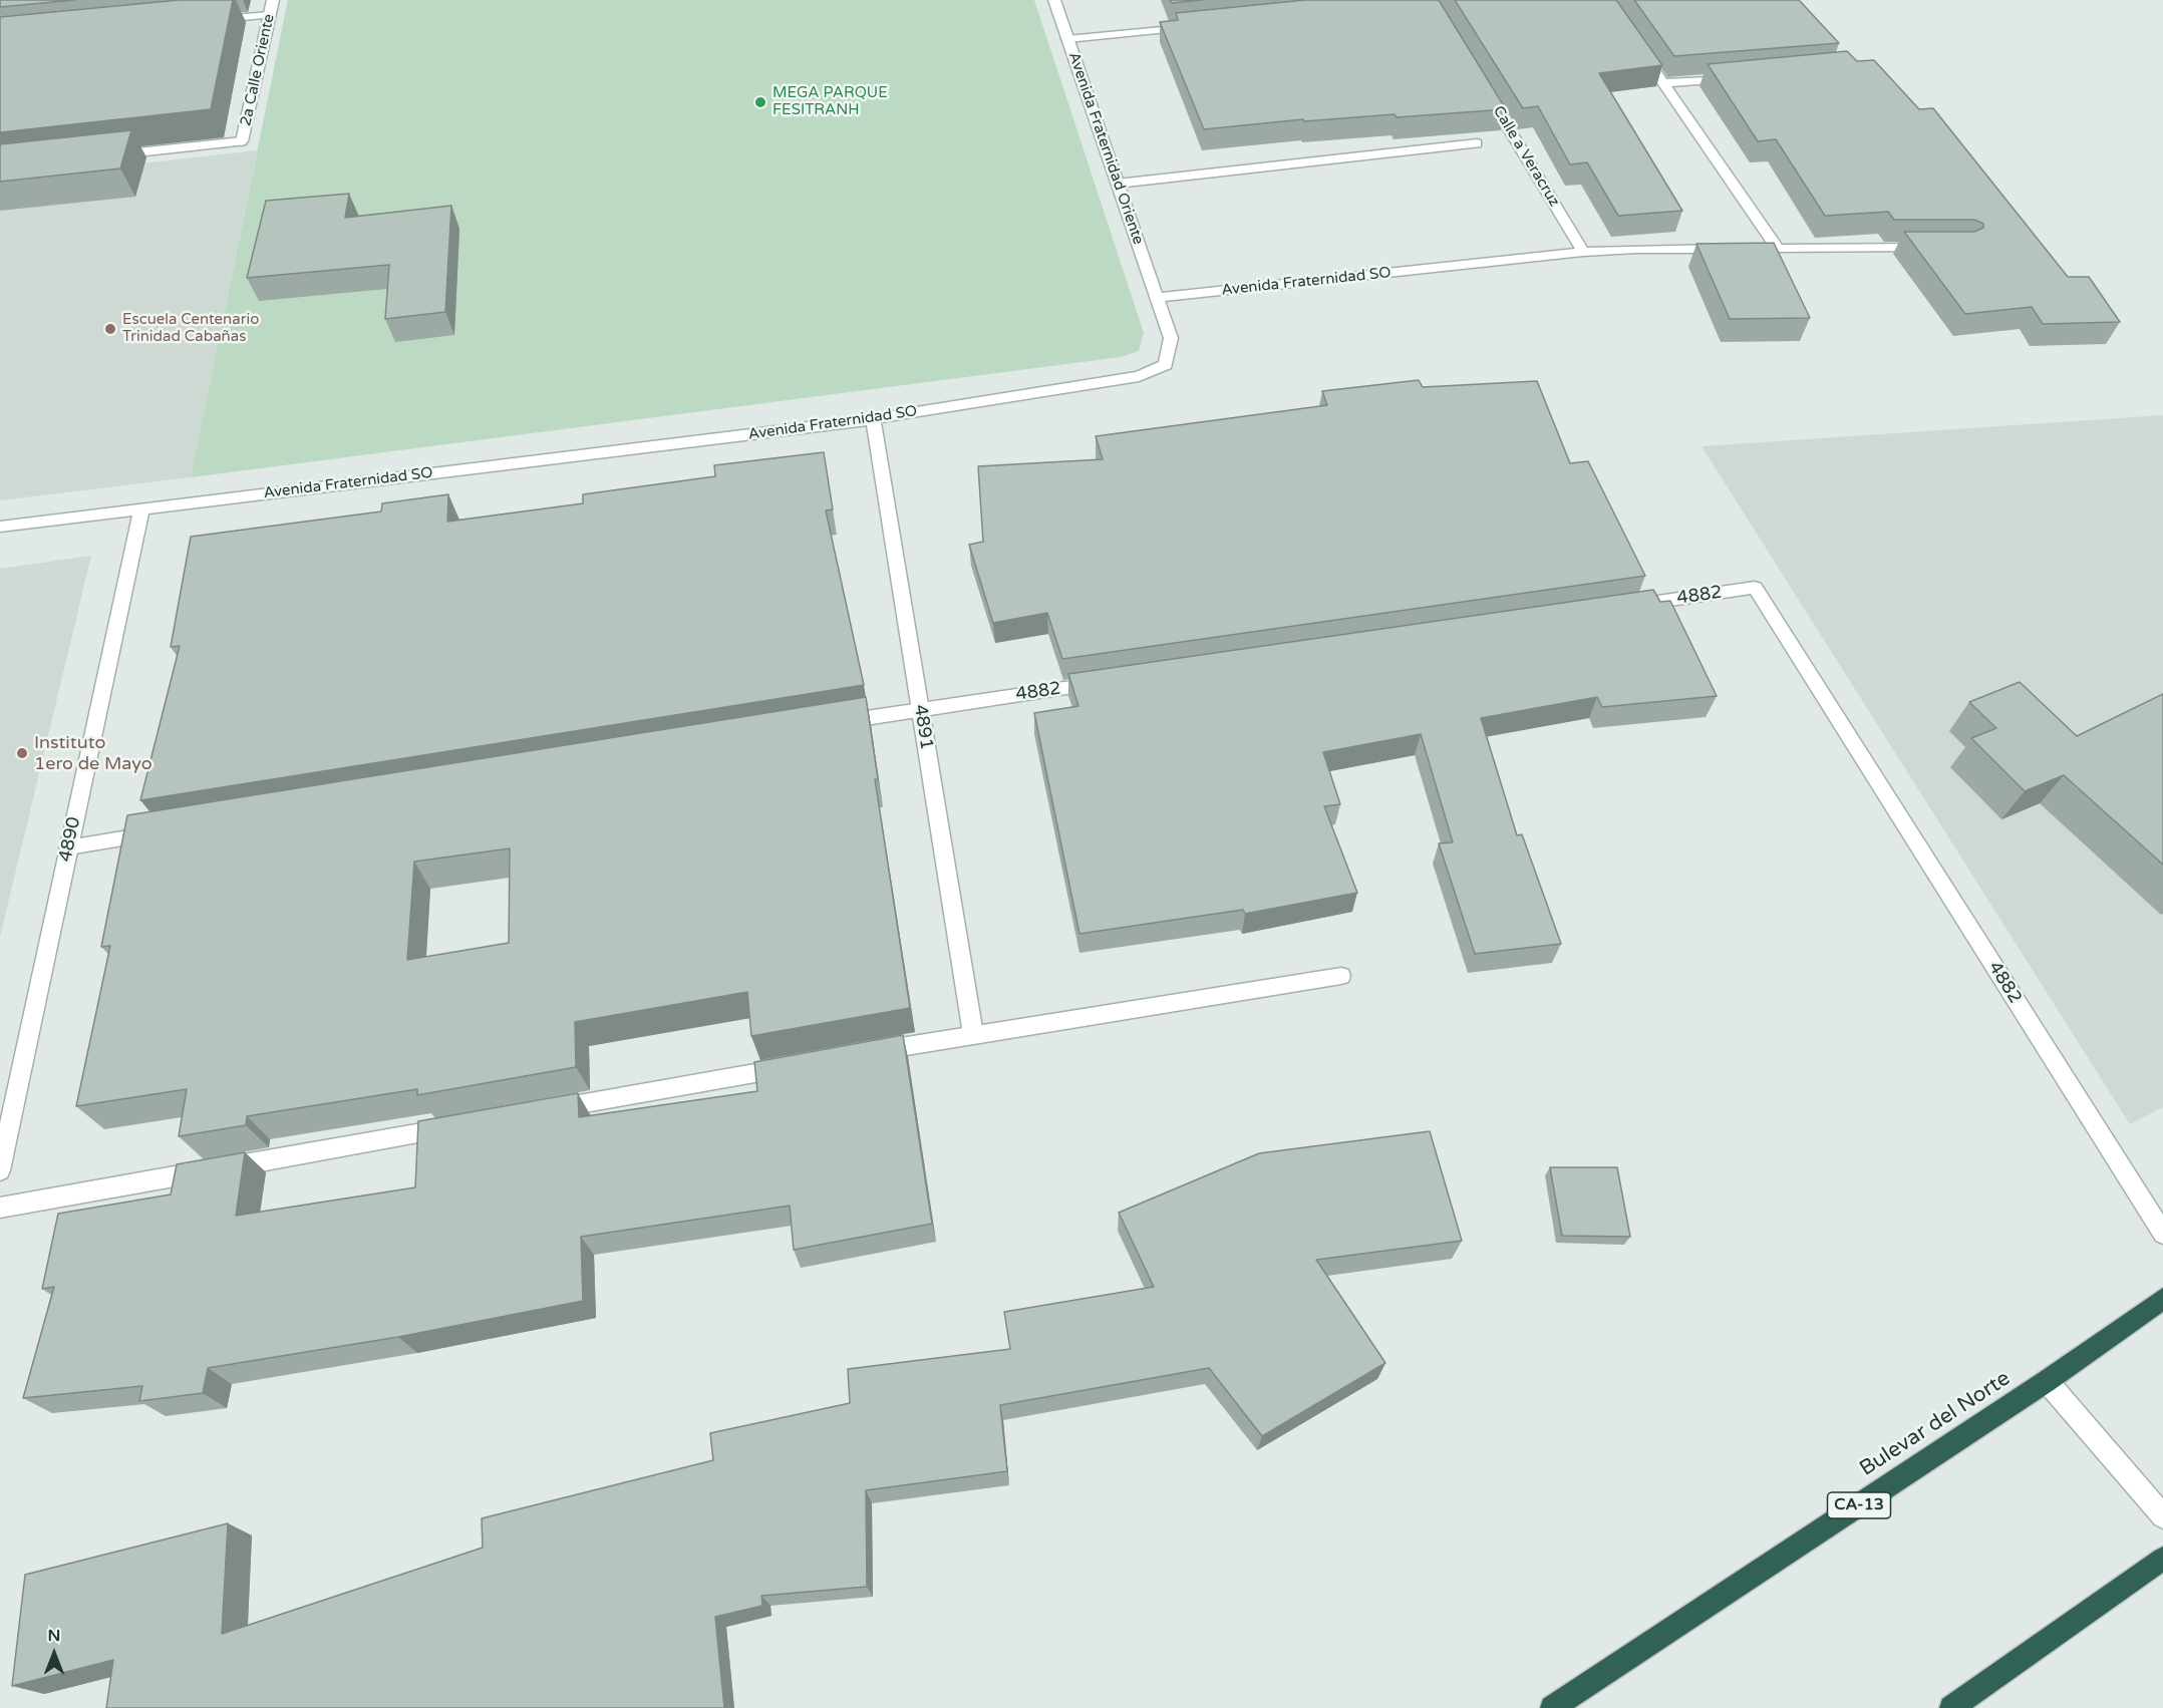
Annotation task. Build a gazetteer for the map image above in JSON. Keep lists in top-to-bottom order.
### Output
{
  "streets": {
    "highway": ["Bulevar del Norte", "CA-13"],
    "street": [
      "2a Calle Oriente",
      "Avenida Fraternidad Oriente",
      "Calle a Veracruz",
      "Avenida Fraternidad SO",
      "4882",
      "4891",
      "4890"
    ]
  },
  "crossings": [
    ["Avenida Fraternidad Oriente", "Avenida Fraternidad SO"],
    ["Calle a Veracruz", "Avenida Fraternidad SO"],
    ["Avenida Fraternidad SO", "4891"],
    ["Avenida Fraternidad SO", "4890"],
    ["4882", "4891"]
  ],
  "places": ["MEGA PARQUE FESITRANH", "Escuela Centenario Trinidad Cabañas", "Instituto 1ero de Mayo"],
  "north": "top"
}
